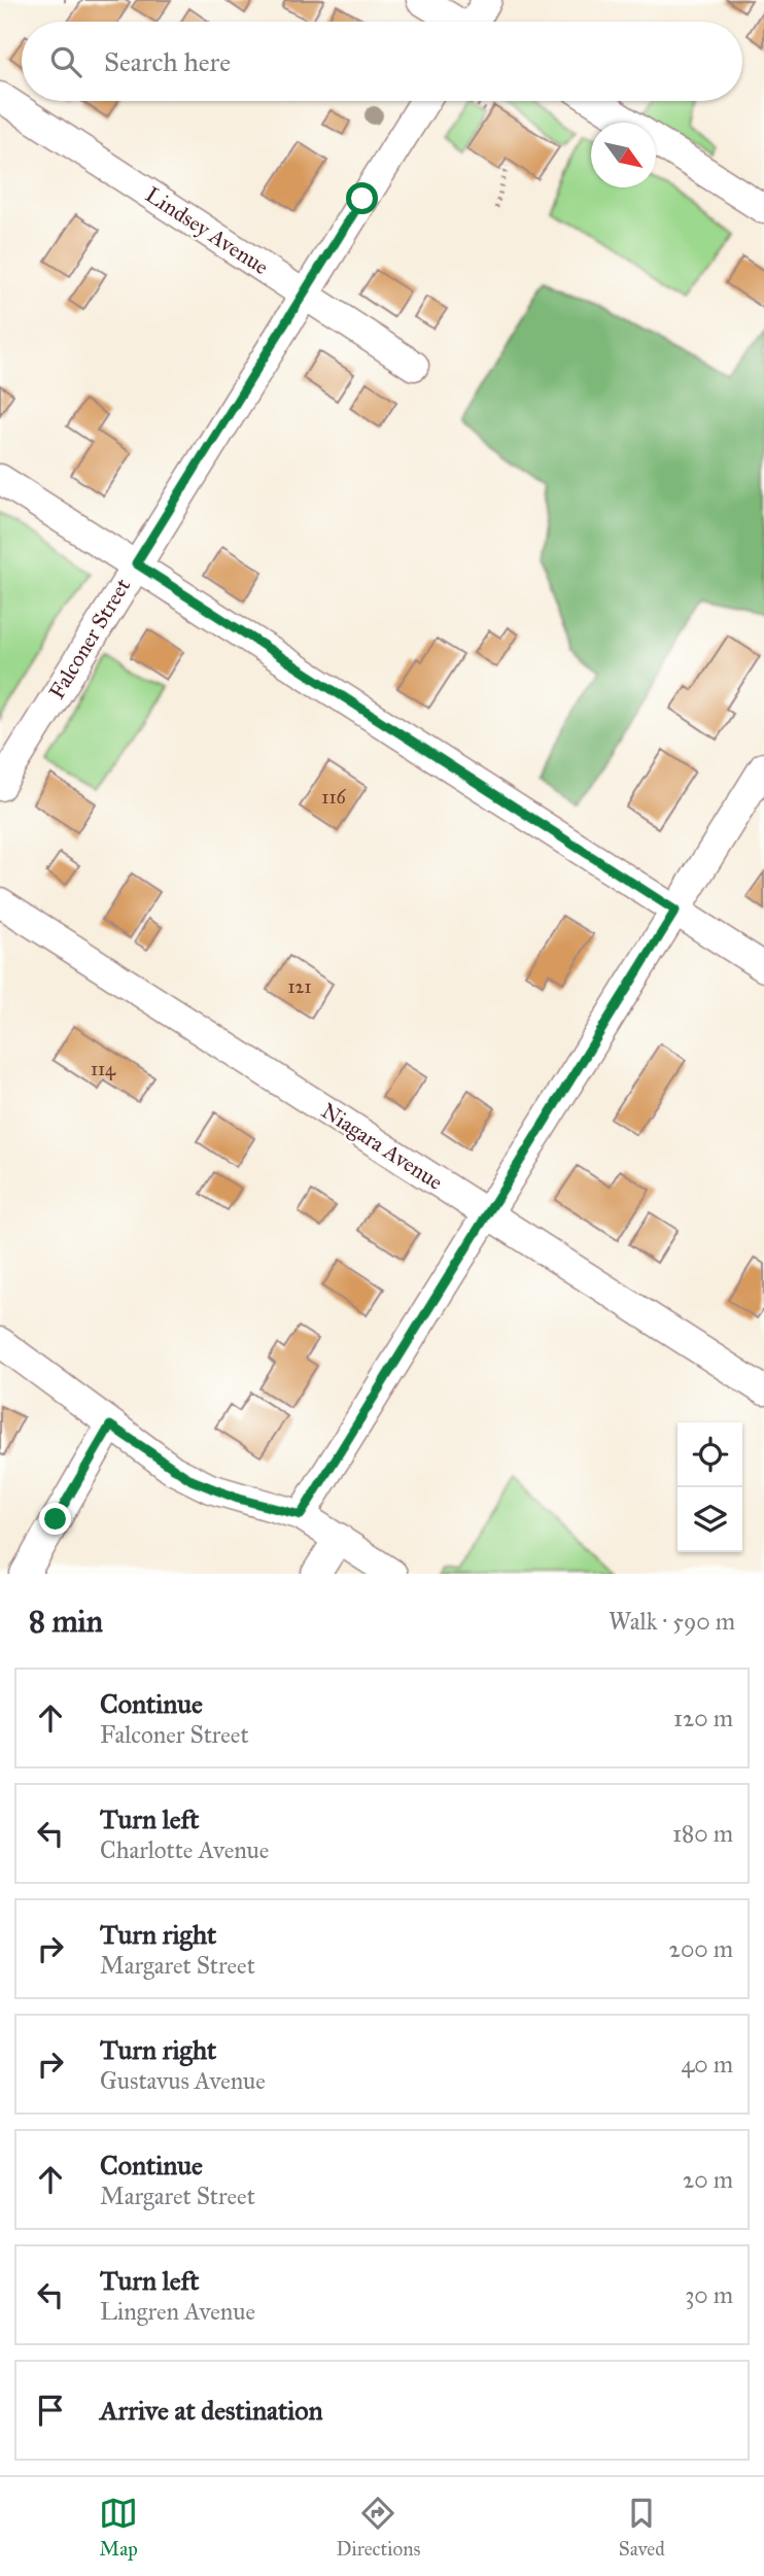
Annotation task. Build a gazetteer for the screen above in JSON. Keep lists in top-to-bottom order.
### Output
{
  "streets": {
    "street": ["Lindsey Avenue", "Falconer Street", "Niagara Avenue"]
  },
  "crossings": [
    ["Lindsey Avenue", "Falconer Street"]
  ],
  "house_numbers": ["116", "121", "114"],
  "north": "bottom right",
  "page": {
    "search": "Search here",
    "heading": ["8 min", "Walk · 590 m"],
    "list": [
      ["Continue", "Falconer Street", "120 m"],
      ["Turn left", "Charlotte Avenue", "180 m"],
      ["Turn right", "Margaret Street", "200 m"],
      ["Turn right", "Gustavus Avenue", "40 m"],
      ["Continue", "Margaret Street", "20 m"],
      ["Turn left", "Lingren Avenue", "30 m"],
      "Arrive at destination"
    ],
    "nav": ["Map", "Directions", "Saved"]
  }
}
